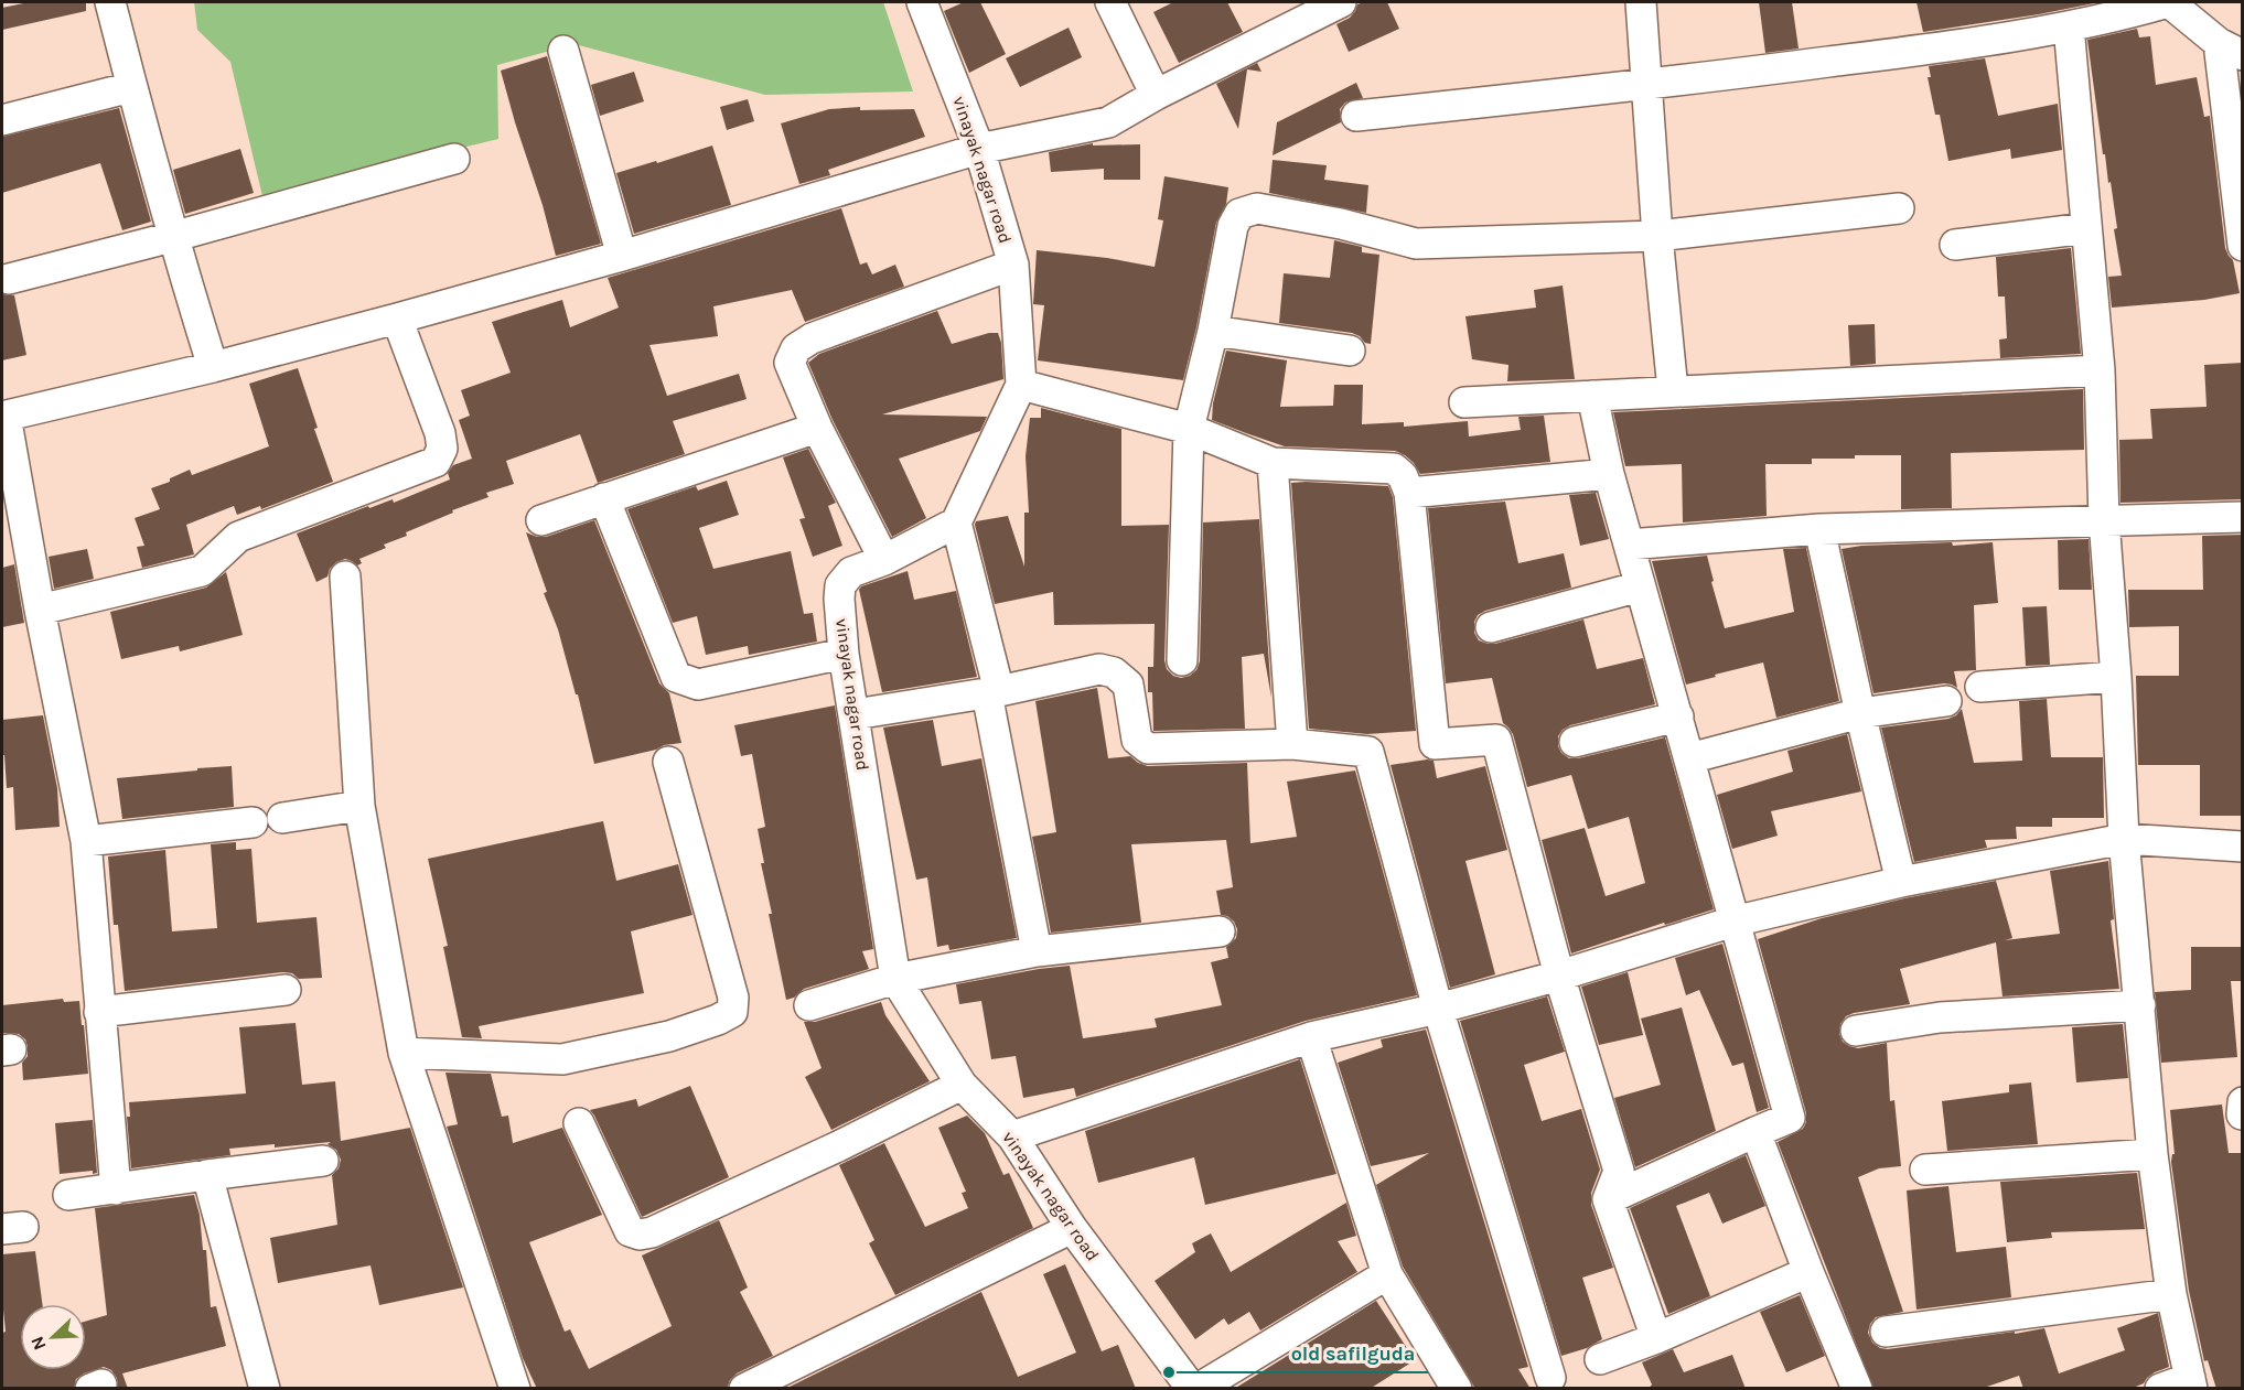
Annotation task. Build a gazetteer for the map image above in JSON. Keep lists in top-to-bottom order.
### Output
{
  "streets": {
    "street": ["vinayak nagar road"]
  },
  "places": ["old safilguda"],
  "north": "bottom left"
}
